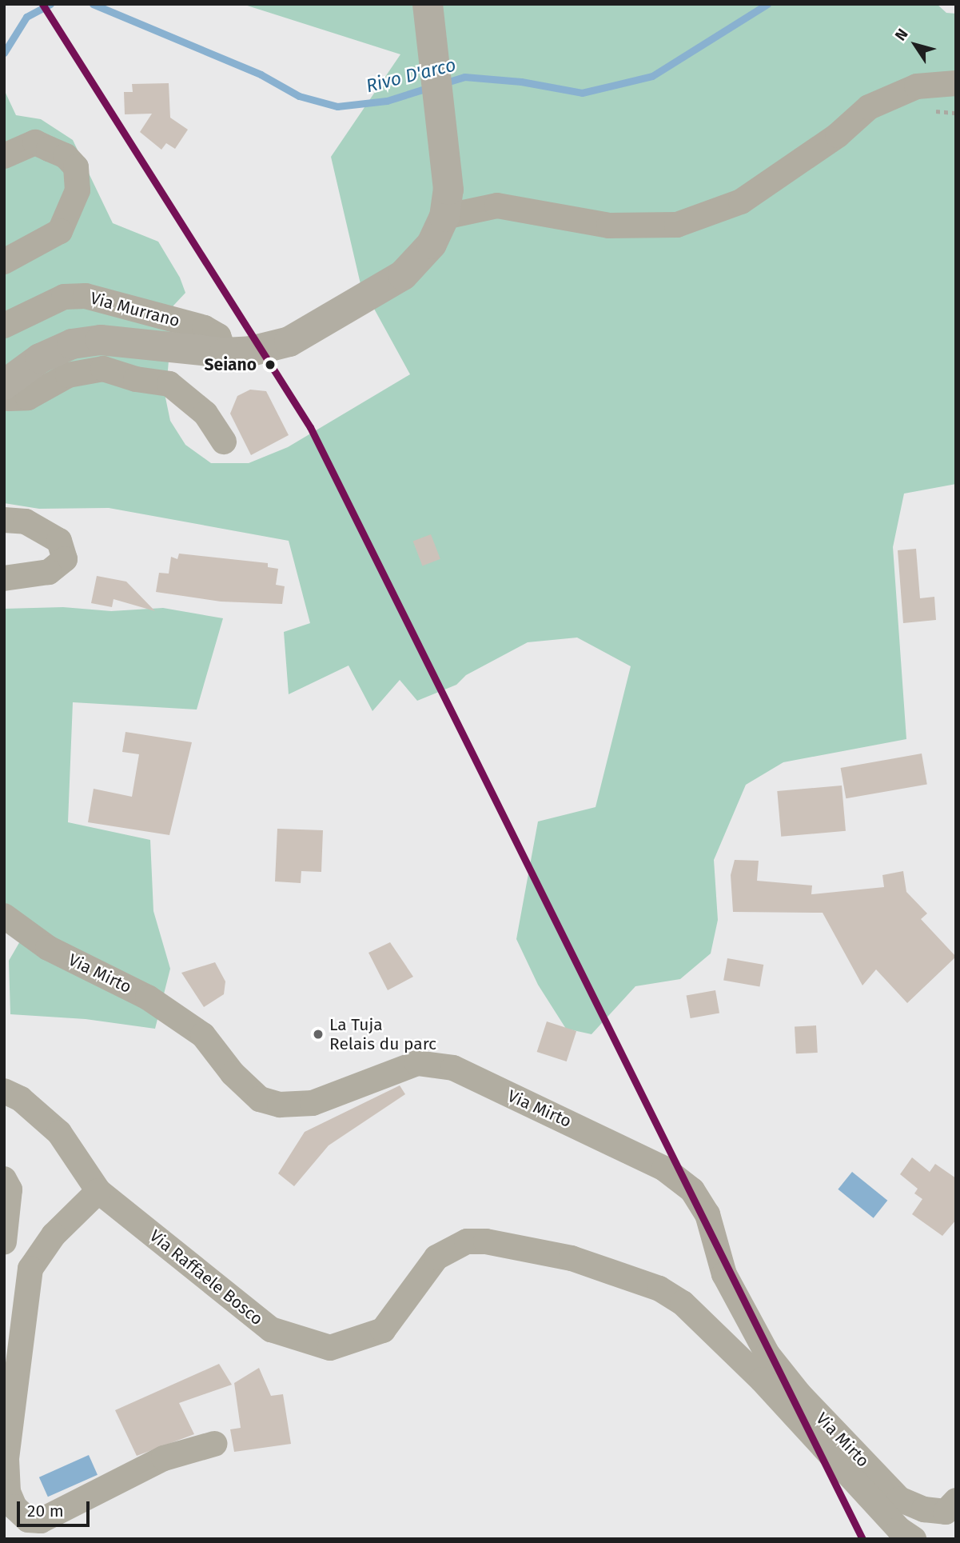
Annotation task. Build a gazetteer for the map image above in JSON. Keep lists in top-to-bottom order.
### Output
{
  "streets": {
    "street": ["Via Murrano", "Via Mirto", "Via Raffaele Bosco"]
  },
  "water": ["Rivo D'arco"],
  "places": ["Seiano", "La Tuja Relais du parc"],
  "scale_bar": "20 m",
  "north": "top left"
}
